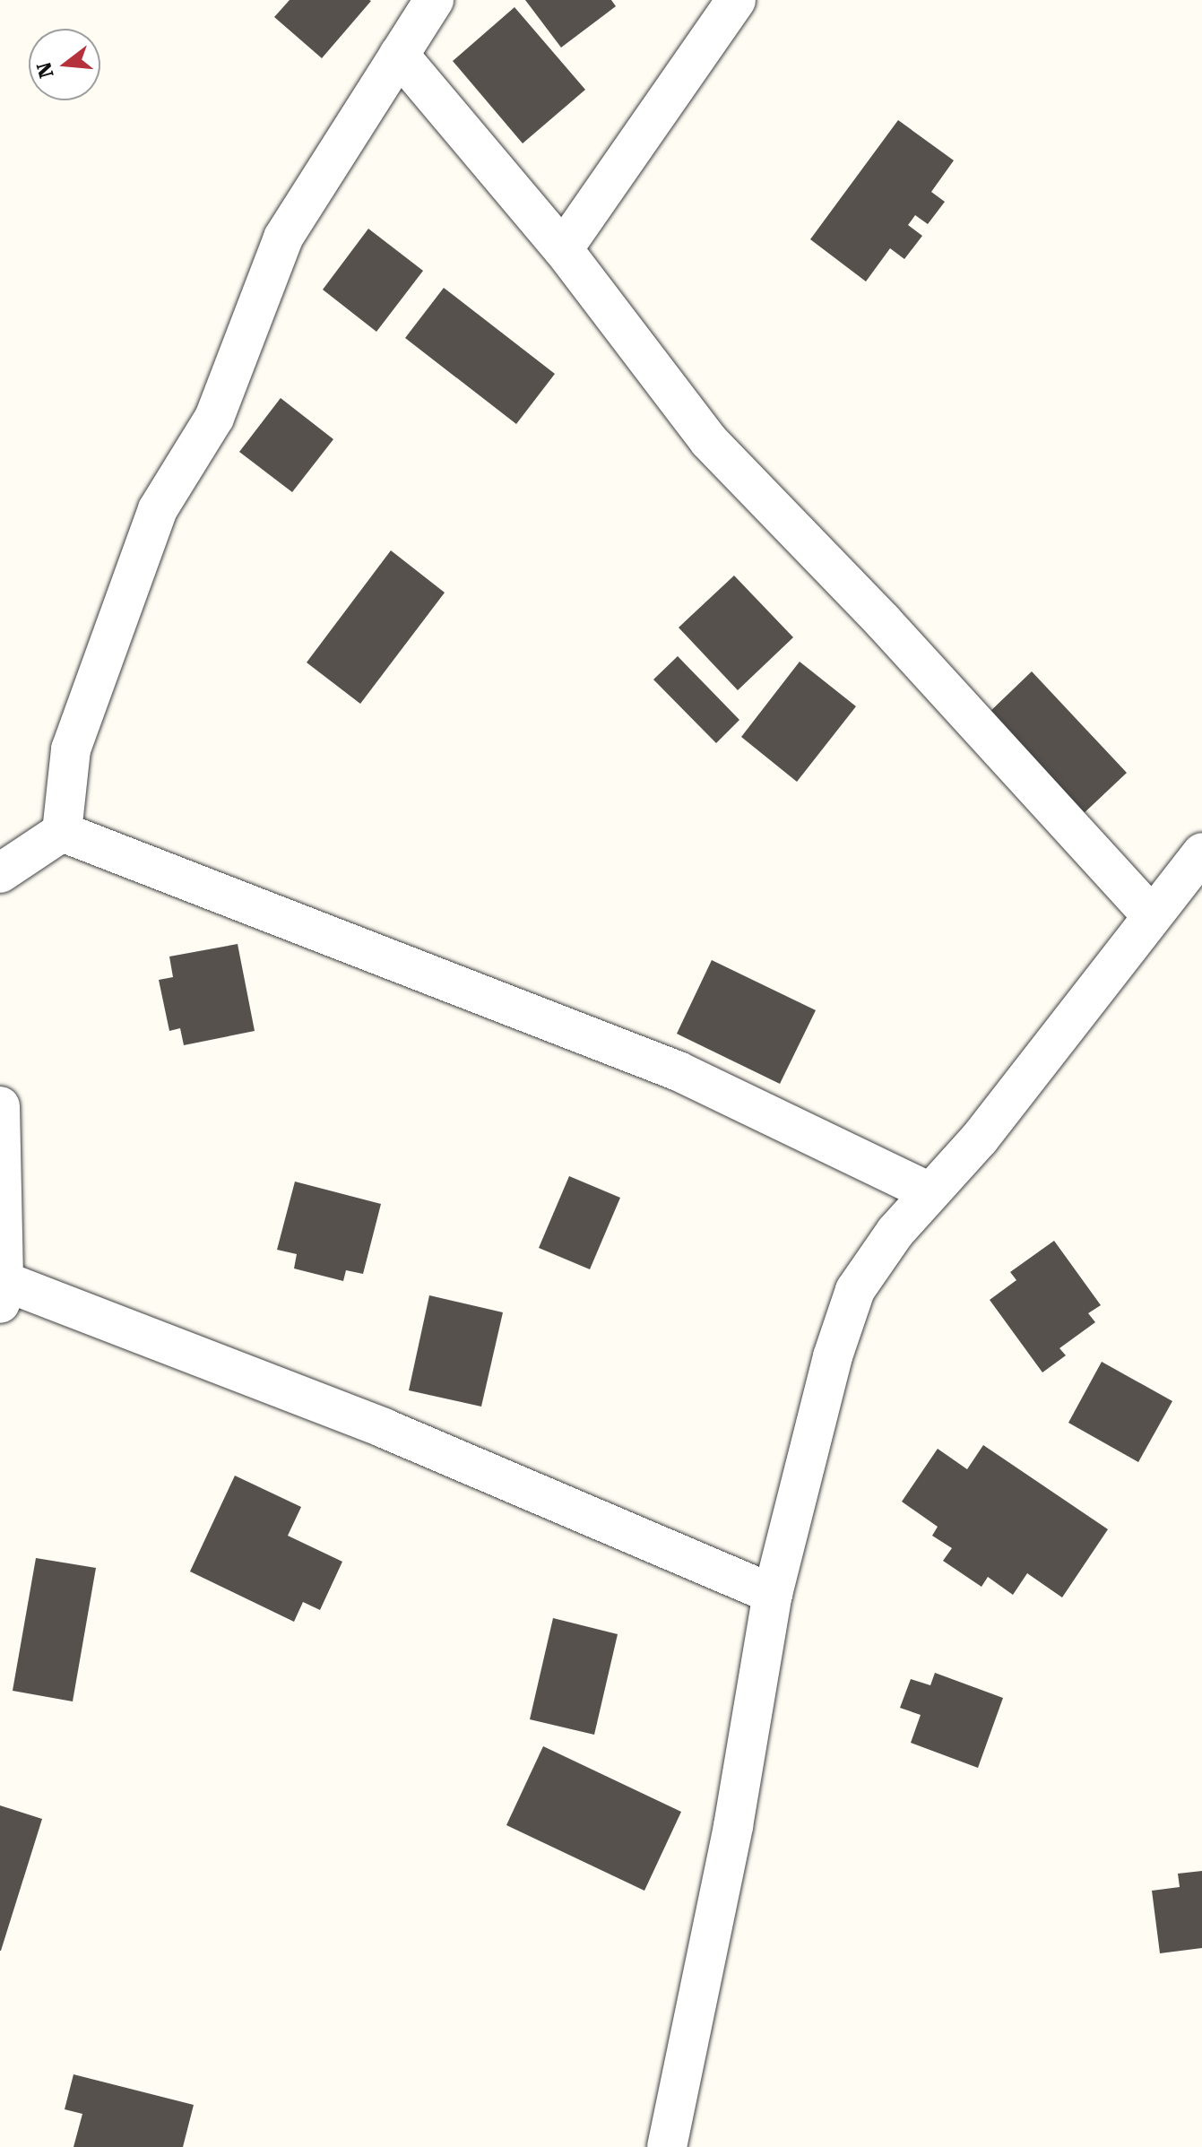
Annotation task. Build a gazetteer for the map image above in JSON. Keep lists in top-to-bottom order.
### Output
{
  "north": "left"
}
